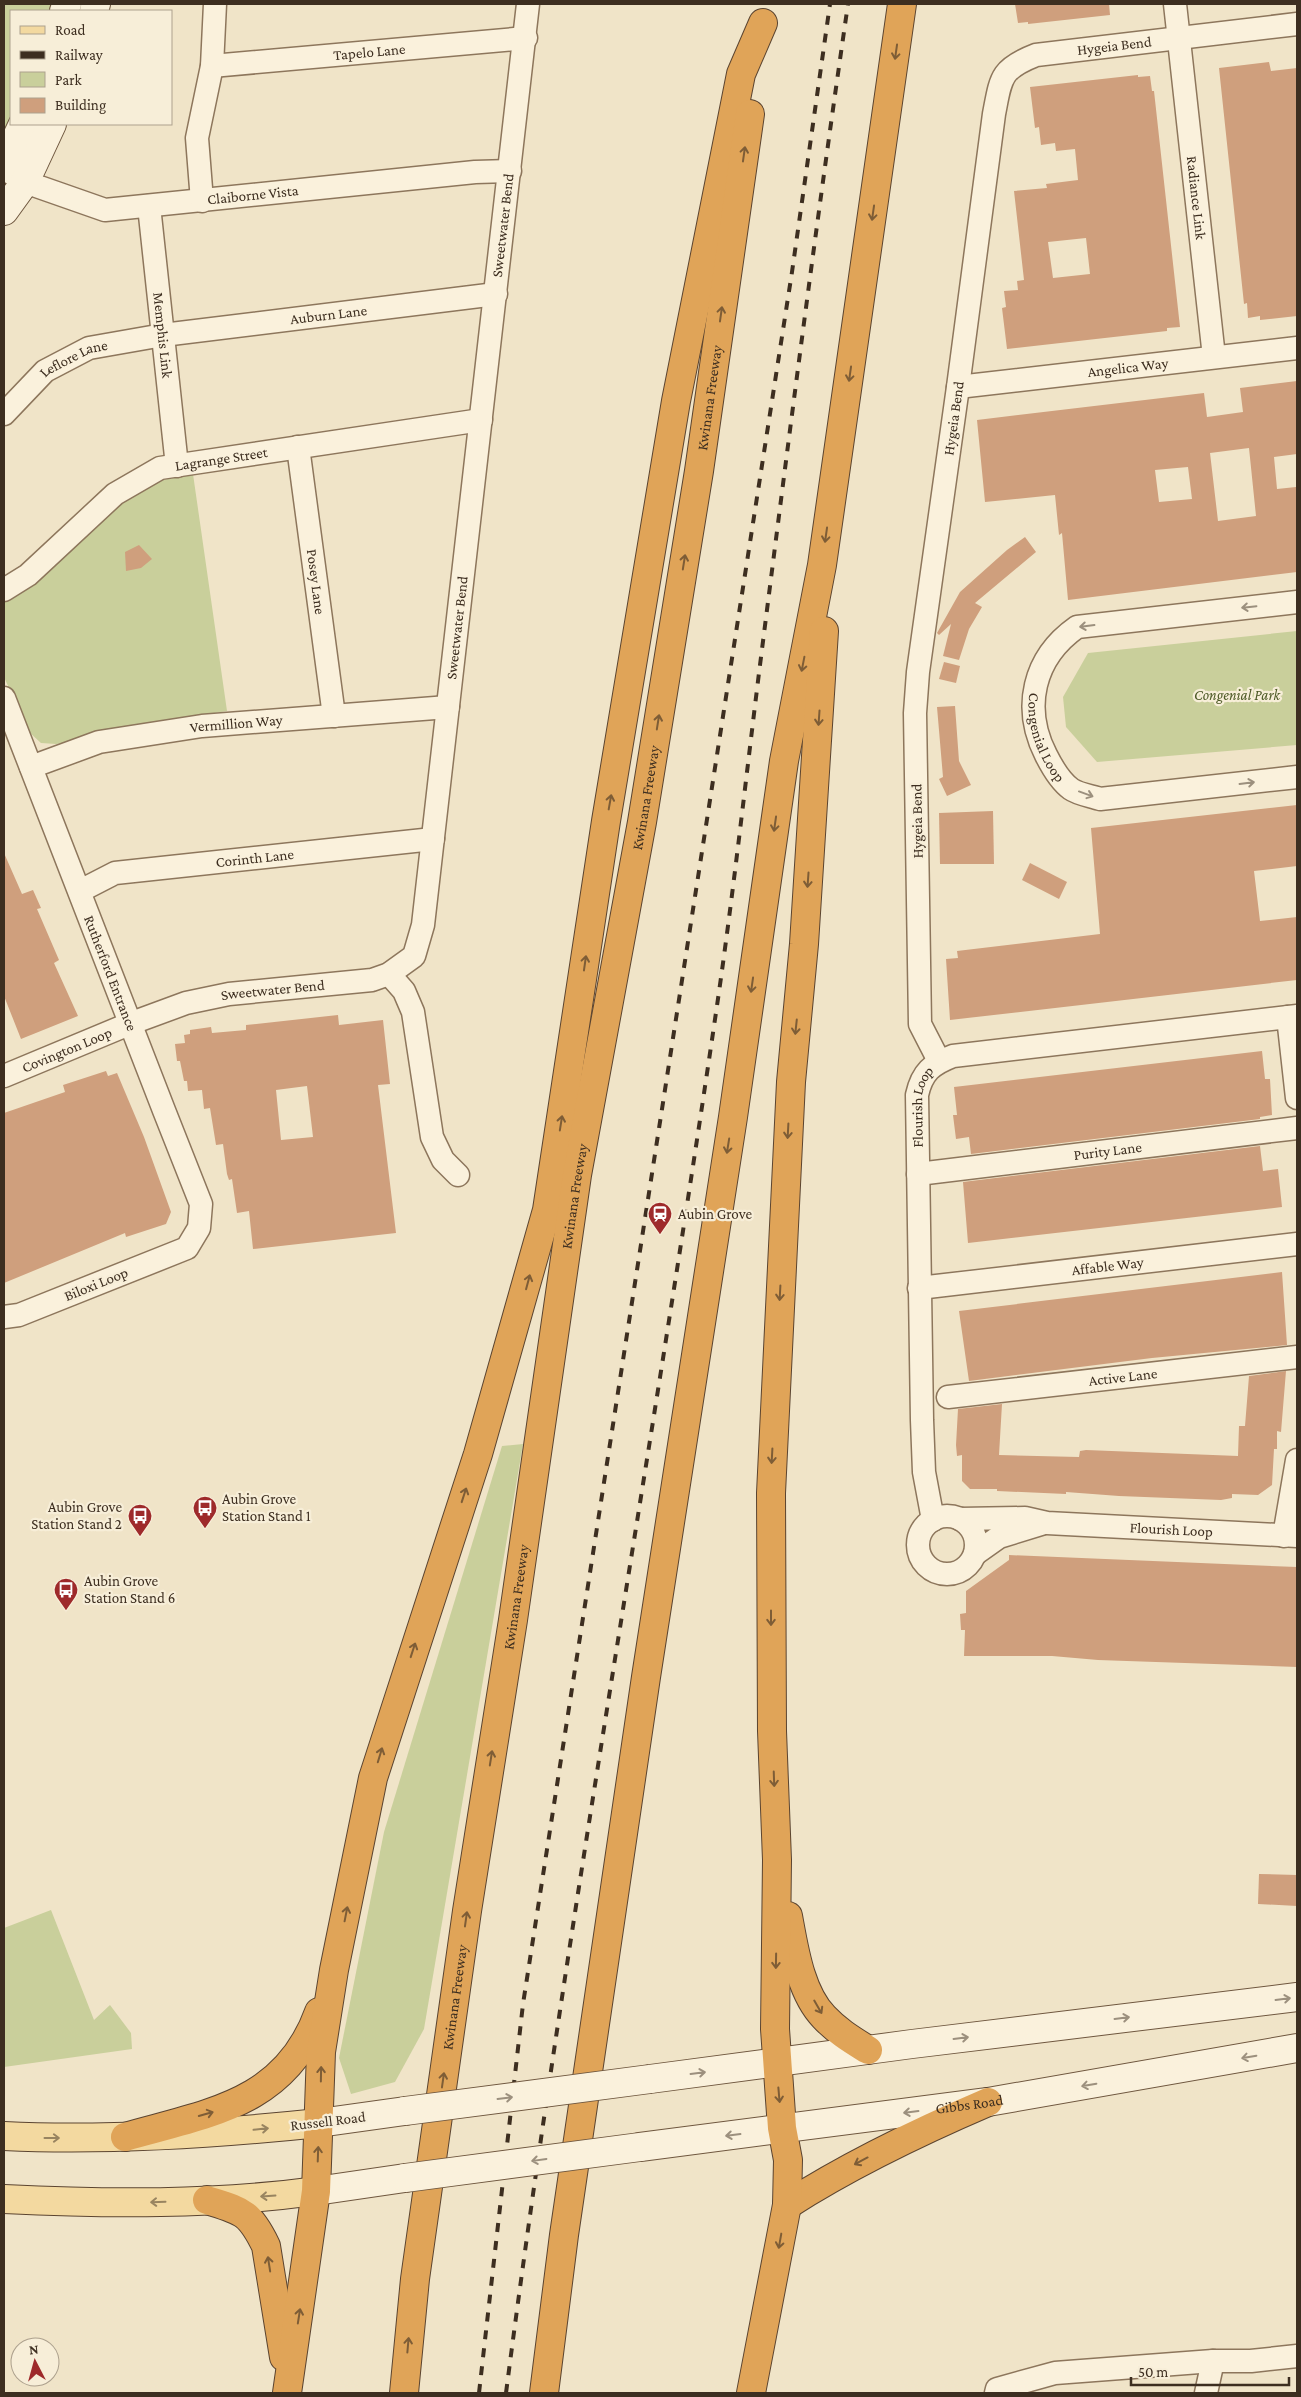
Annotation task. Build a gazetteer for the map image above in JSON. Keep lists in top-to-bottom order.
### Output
{
  "streets": {
    "highway": ["Kwinana Freeway"],
    "main road": ["Gibbs Road", "Russell Road"],
    "street": [
      "Hygeia Bend",
      "Tapelo Lane",
      "Claiborne Vista",
      "Radiance Link",
      "Sweetwater Bend",
      "Auburn Lane",
      "Memphis Link",
      "Leflore Lane",
      "Angelica Way",
      "Lagrange Street",
      "Posey Lane",
      "Vermillion Way",
      "Congenial Loop",
      "Corinth Lane",
      "Rutherford Entrance",
      "Covington Loop",
      "Flourish Loop",
      "Purity Lane",
      "Affable Way",
      "Biloxi Loop",
      "Active Lane"
    ]
  },
  "crossings": [
    ["Hygeia Bend", "Radiance Link"],
    ["Hygeia Bend", "Angelica Way"],
    ["Hygeia Bend", "Flourish Loop"],
    ["Tapelo Lane", "Sweetwater Bend"],
    ["Claiborne Vista", "Sweetwater Bend"],
    ["Claiborne Vista", "Memphis Link"],
    ["Radiance Link", "Angelica Way"],
    ["Sweetwater Bend", "Auburn Lane"],
    ["Sweetwater Bend", "Lagrange Street"],
    ["Sweetwater Bend", "Vermillion Way"],
    ["Sweetwater Bend", "Corinth Lane"],
    ["Sweetwater Bend", "Rutherford Entrance"],
    ["Sweetwater Bend", "Covington Loop"],
    ["Auburn Lane", "Memphis Link"],
    ["Auburn Lane", "Leflore Lane"],
    ["Memphis Link", "Leflore Lane"],
    ["Memphis Link", "Lagrange Street"],
    ["Lagrange Street", "Posey Lane"],
    ["Posey Lane", "Vermillion Way"],
    ["Vermillion Way", "Rutherford Entrance"],
    ["Corinth Lane", "Rutherford Entrance"],
    ["Rutherford Entrance", "Covington Loop"],
    ["Rutherford Entrance", "Biloxi Loop"],
    ["Flourish Loop", "Purity Lane"],
    ["Flourish Loop", "Affable Way"]
  ],
  "parks": ["Congenial Park"],
  "places": {
    "station": ["Aubin Grove"],
    "bus stop": ["Aubin Grove Station Stand 1", "Aubin Grove Station Stand 2", "Aubin Grove Station Stand 6"]
  },
  "legend": [
    "Road",
    "Railway",
    "Park",
    "Building"
  ],
  "scale_bar": "50 m",
  "north": "top"
}
